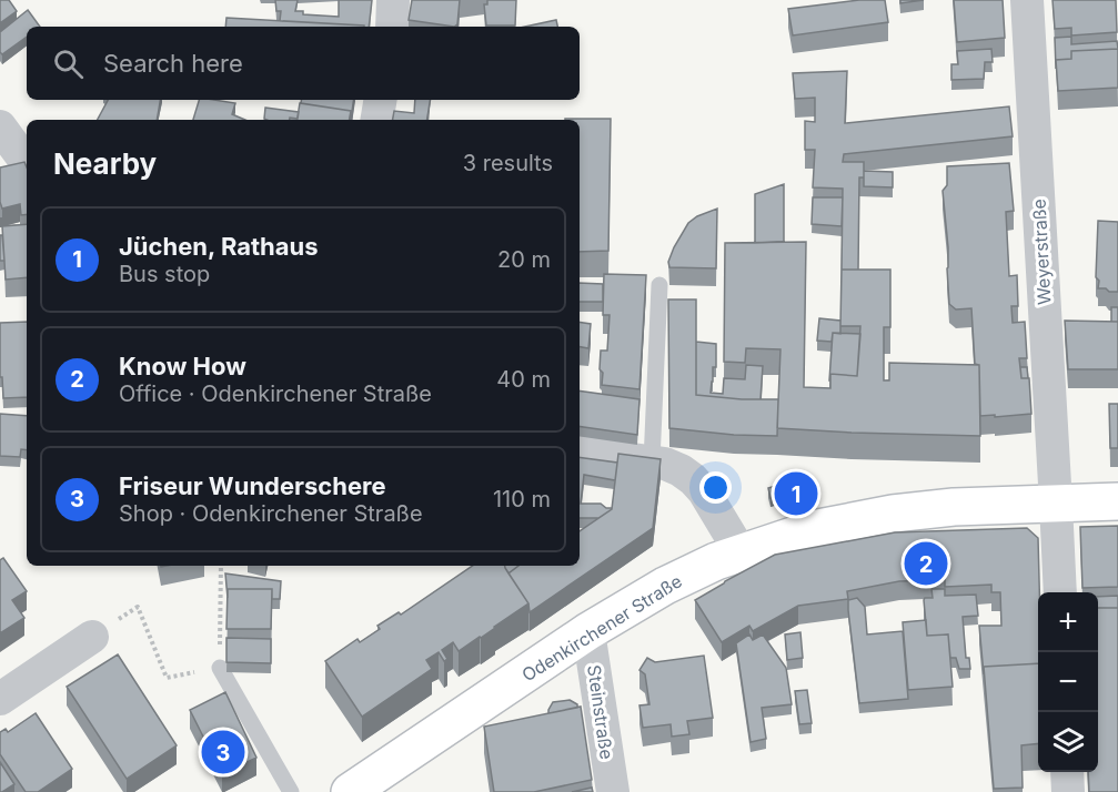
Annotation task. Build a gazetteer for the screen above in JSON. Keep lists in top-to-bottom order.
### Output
{
  "streets": {
    "main road": ["Odenkirchener Straße"],
    "street": ["Weyerstraße", "Steinstraße"]
  },
  "crossings": [
    ["Weyerstraße", "Odenkirchener Straße"],
    ["Odenkirchener Straße", "Steinstraße"]
  ],
  "page": {
    "search": "Search here",
    "heading": ["Nearby", "3 results"],
    "list": [
      {
        "mark": "1",
        "name": "Jüchen, Rathaus",
        "note": "Bus stop",
        "value": "20 m"
      },
      {
        "mark": "2",
        "name": "Know How",
        "note": "Office · Odenkirchener Straße",
        "value": "40 m"
      },
      {
        "mark": "3",
        "name": "Friseur Wunderschere",
        "note": "Shop · Odenkirchener Straße",
        "value": "110 m"
      }
    ],
    "pins": ["1", "2", "3"],
    "map_buttons": ["+", "−"]
  }
}
